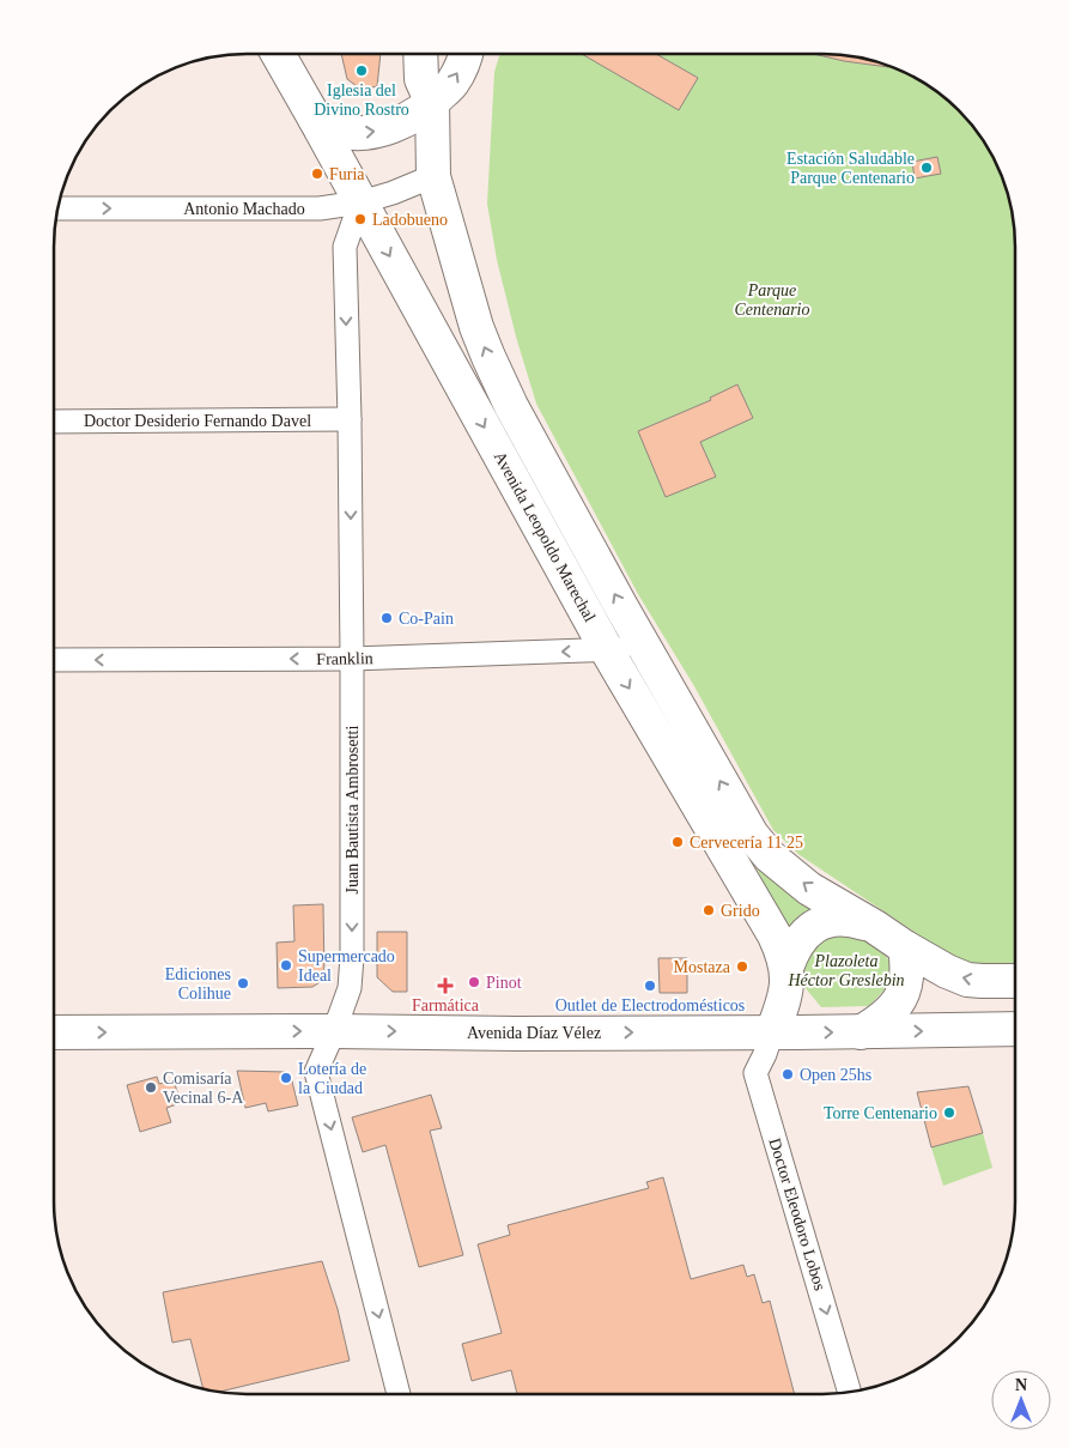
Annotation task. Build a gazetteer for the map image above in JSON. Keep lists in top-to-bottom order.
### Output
{
  "streets": {
    "main road": ["Avenida Leopoldo Marechal", "Avenida Díaz Vélez"],
    "street": [
      "Antonio Machado",
      "Doctor Desiderio Fernando Davel",
      "Franklin",
      "Juan Bautista Ambrosetti",
      "Doctor Eleodoro Lobos"
    ]
  },
  "crossings": [
    ["Antonio Machado", "Avenida Leopoldo Marechal"],
    ["Antonio Machado", "Juan Bautista Ambrosetti"],
    ["Doctor Desiderio Fernando Davel", "Juan Bautista Ambrosetti"],
    ["Avenida Leopoldo Marechal", "Franklin"],
    ["Avenida Leopoldo Marechal", "Juan Bautista Ambrosetti"],
    ["Avenida Leopoldo Marechal", "Avenida Díaz Vélez"],
    ["Avenida Leopoldo Marechal", "Doctor Eleodoro Lobos"],
    ["Franklin", "Juan Bautista Ambrosetti"],
    ["Juan Bautista Ambrosetti", "Avenida Díaz Vélez"],
    ["Avenida Díaz Vélez", "Doctor Eleodoro Lobos"]
  ],
  "one_way": [
    "Antonio Machado",
    "Franklin",
    "Juan Bautista Ambrosetti",
    "Avenida Díaz Vélez",
    "Doctor Eleodoro Lobos"
  ],
  "parks": ["Parque Centenario", "Plazoleta Héctor Greslebin"],
  "places": {
    "other": [
      "Iglesia del Divino Rostro",
      "Estación Saludable Parque Centenario",
      "Furia",
      "Ladobueno",
      "Co-Pain",
      "Cervecería 11 25",
      "Grido",
      "Supermercado Ideal",
      "Mostaza",
      "Pinot",
      "Ediciones Colihue",
      "Outlet de Electrodomésticos",
      "Open 25hs",
      "Lotería de la Ciudad",
      "Comisaría Vecinal 6-A",
      "Torre Centenario"
    ],
    "health": ["Farmática"]
  },
  "north": "top"
}
